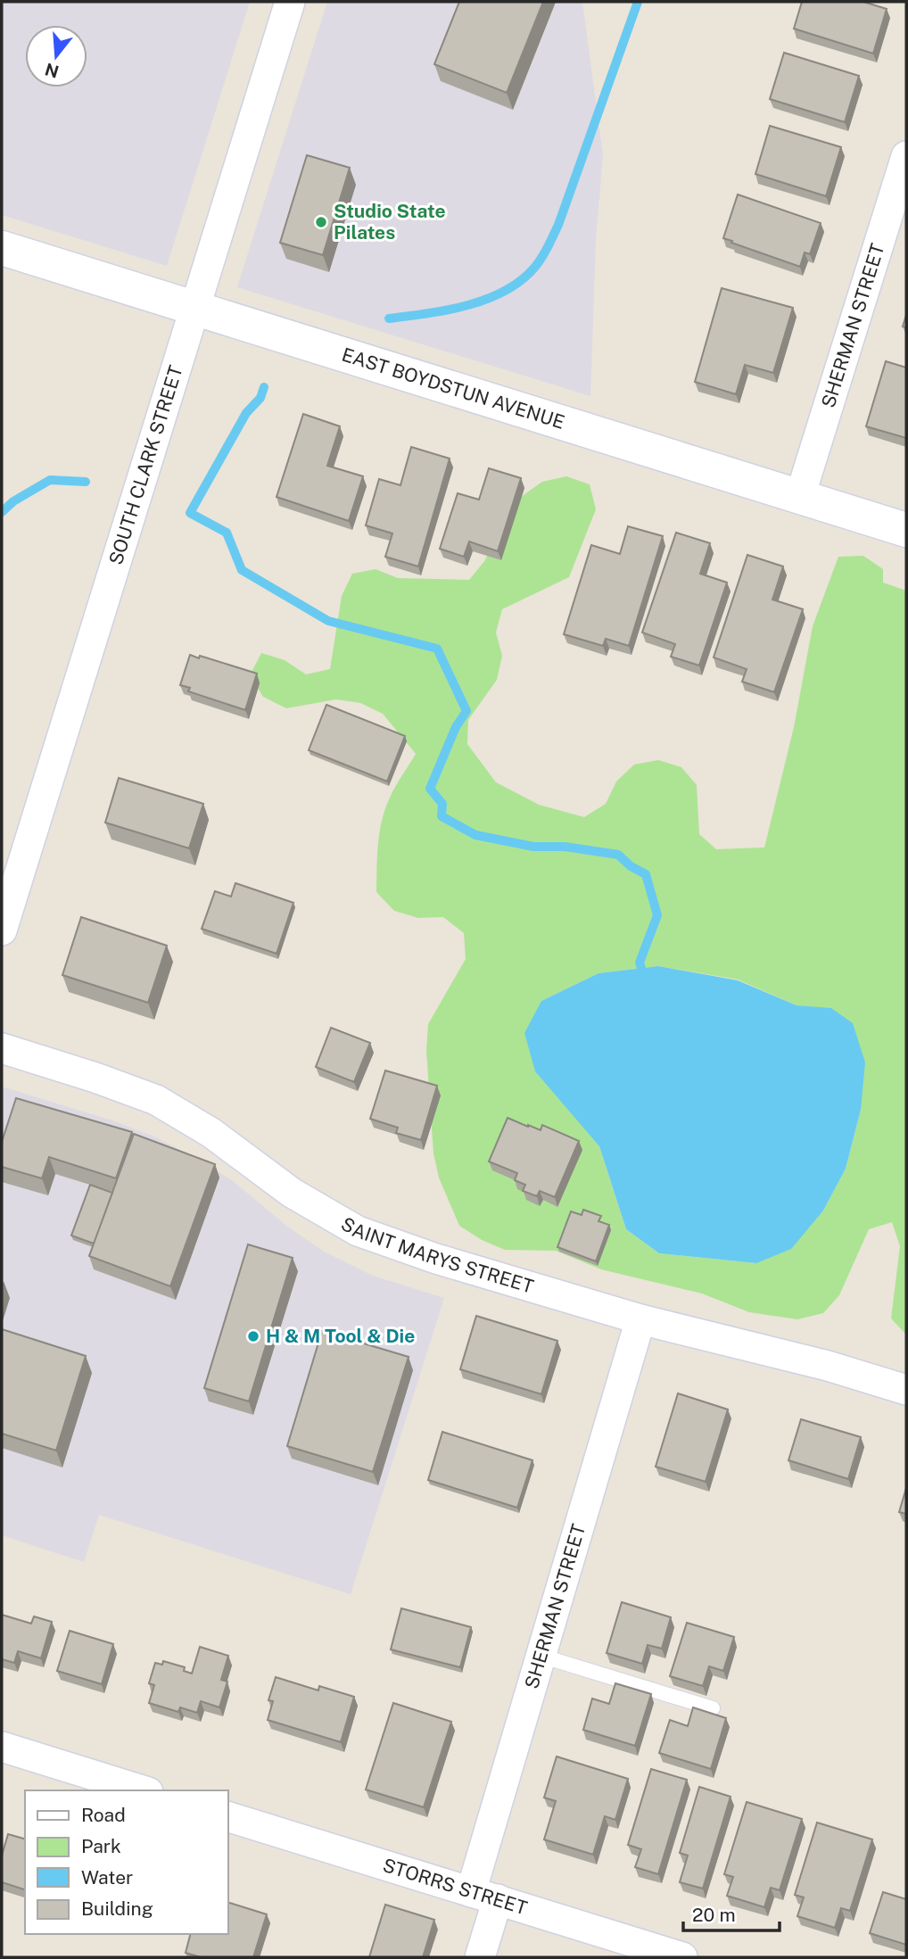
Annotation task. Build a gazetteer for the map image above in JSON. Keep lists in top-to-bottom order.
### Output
{
  "streets": {
    "street": [
      "SHERMAN STREET",
      "EAST BOYDSTUN AVENUE",
      "SOUTH CLARK STREET",
      "SAINT MARYS STREET",
      "STORRS STREET"
    ]
  },
  "crossings": [
    ["SHERMAN STREET", "EAST BOYDSTUN AVENUE"],
    ["SHERMAN STREET", "SAINT MARYS STREET"],
    ["SHERMAN STREET", "STORRS STREET"],
    ["EAST BOYDSTUN AVENUE", "SOUTH CLARK STREET"]
  ],
  "places": ["Studio State Pilates", "H & M Tool & Die"],
  "legend": [
    "Road",
    "Park",
    "Water",
    "Building"
  ],
  "scale_bar": "20 m",
  "north": "bottom"
}
